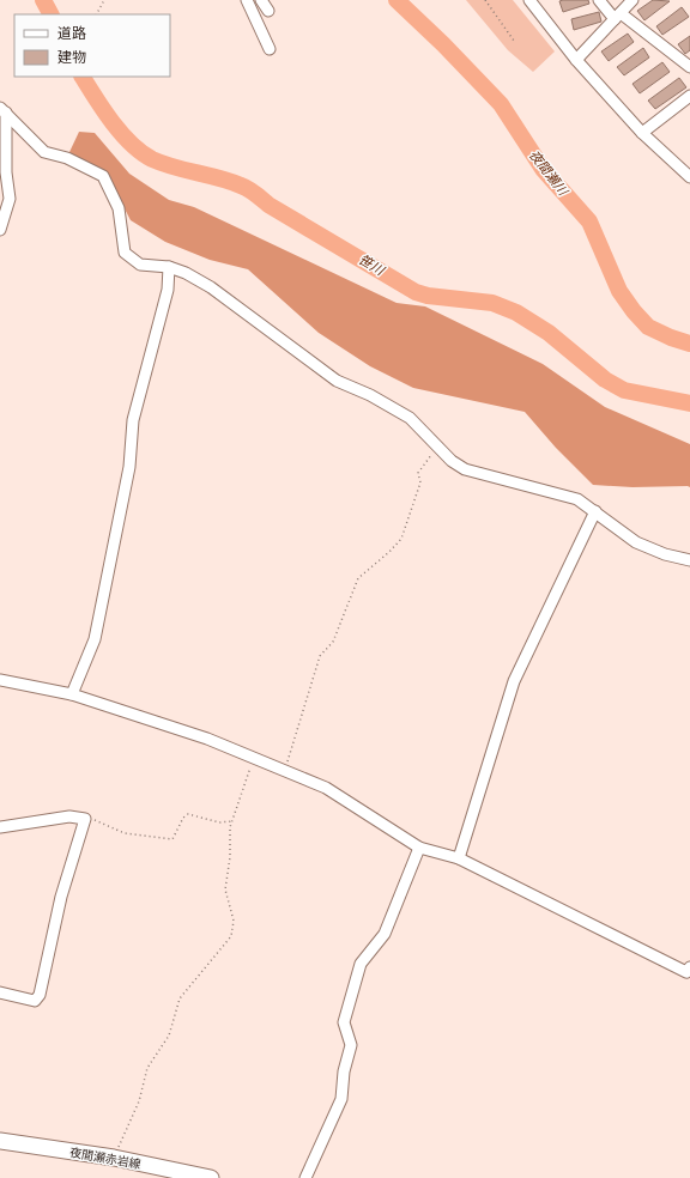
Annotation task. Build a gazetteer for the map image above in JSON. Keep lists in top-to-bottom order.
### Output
{
  "streets": {
    "main road": ["夜間瀬赤岩線"]
  },
  "water": ["夜間瀬川", "笹川"],
  "legend": ["道路", "建物"]
}
